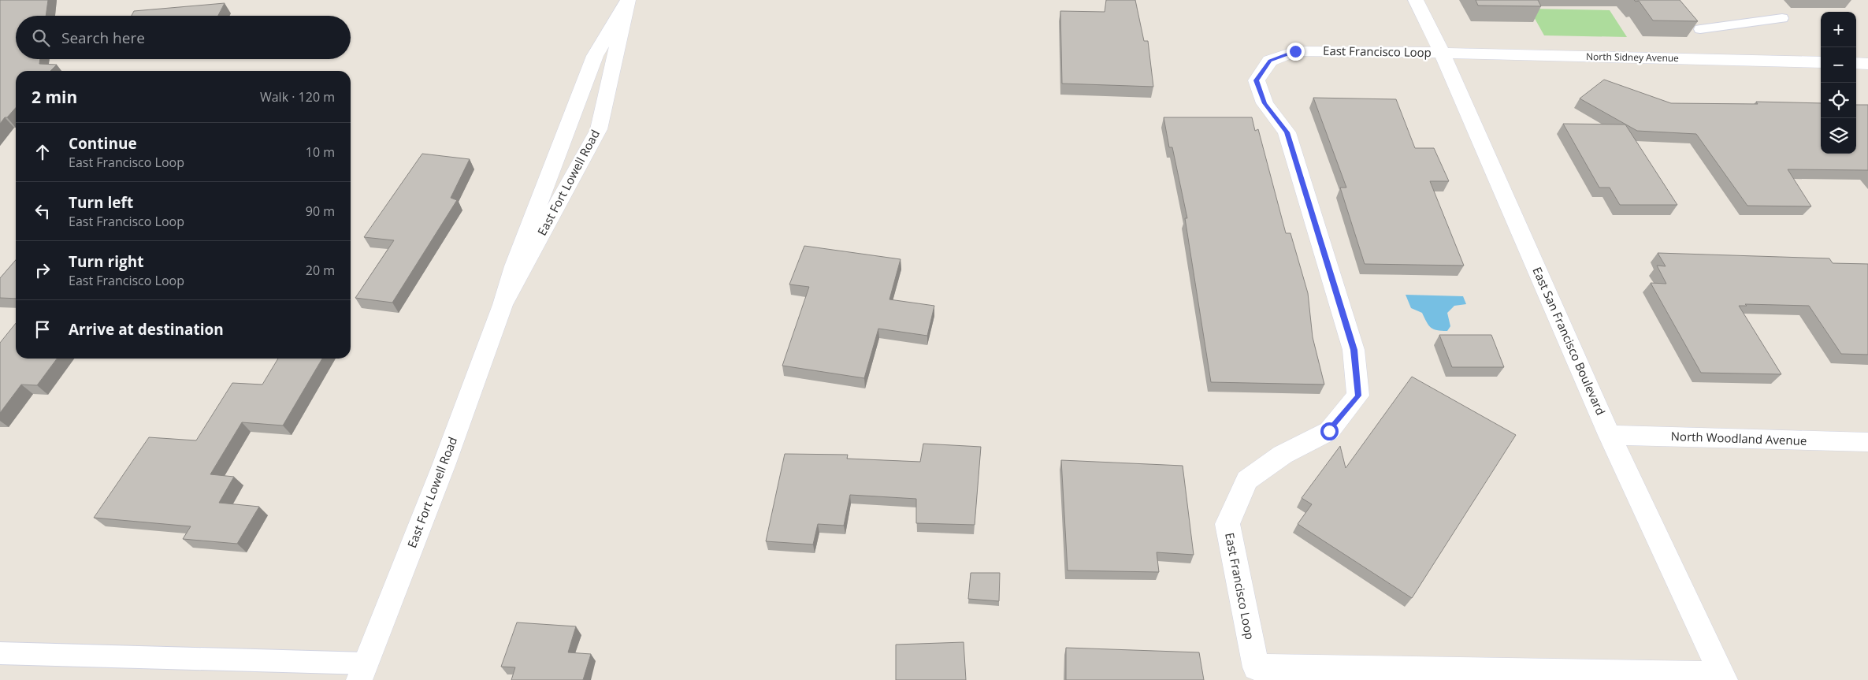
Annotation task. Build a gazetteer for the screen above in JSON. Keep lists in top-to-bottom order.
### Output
{
  "streets": {
    "street": [
      "East Francisco Loop",
      "North Sidney Avenue",
      "East Fort Lowell Road",
      "East San Francisco Boulevard",
      "North Woodland Avenue"
    ]
  },
  "crossings": [
    ["East Francisco Loop", "North Sidney Avenue"],
    ["East Francisco Loop", "East San Francisco Boulevard"],
    ["North Sidney Avenue", "East San Francisco Boulevard"],
    ["East San Francisco Boulevard", "North Woodland Avenue"]
  ],
  "page": {
    "map_buttons": ["+", "−"],
    "search": "Search here",
    "heading": ["2 min", "Walk · 120 m"],
    "list": [
      ["Continue", "East Francisco Loop", "10 m"],
      ["Turn left", "East Francisco Loop", "90 m"],
      ["Turn right", "East Francisco Loop", "20 m"],
      "Arrive at destination"
    ]
  }
}
